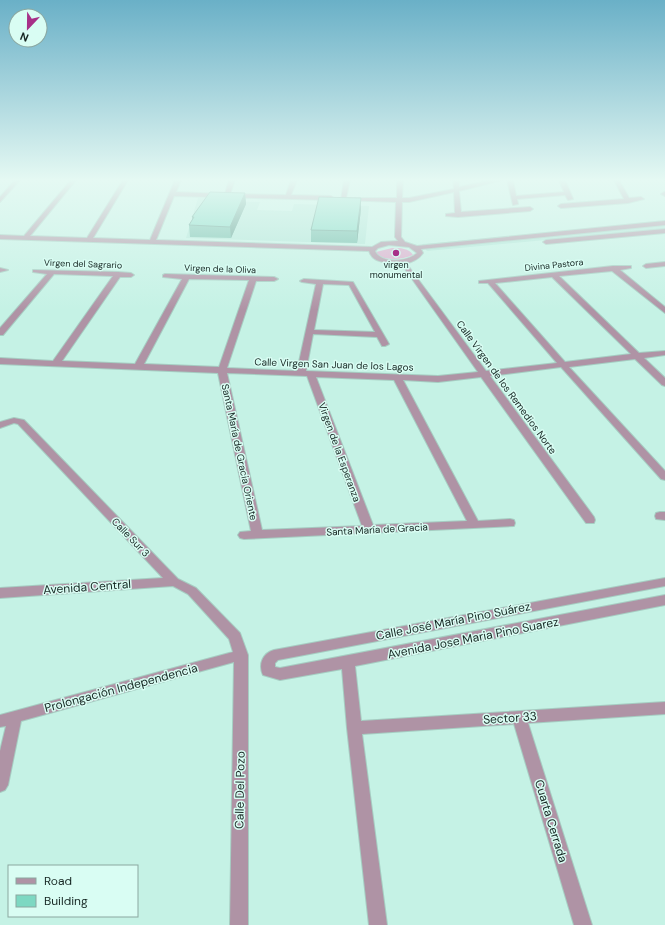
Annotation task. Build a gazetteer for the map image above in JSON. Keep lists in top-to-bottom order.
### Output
{
  "streets": {
    "street": [
      "Virgen del Sagrario",
      "Divina Pastora",
      "Virgen de la Oliva",
      "Calle Virgen San Juan de los Lagos",
      "Calle Virgen de los Remedios Norte",
      "Santa María de Gracia Oriente",
      "Virgen de la Esperanza",
      "Santa María de Gracia",
      "Calle Sur 3",
      "Avenida Central",
      "Calle José María Pino Suárez",
      "Avenida Jose Maria Pino Suarez",
      "Prolongación Independencia",
      "Sector 33",
      "Calle Del Pozo",
      "Cuarta Cerrada"
    ]
  },
  "crossings": [
    ["Calle Virgen San Juan de los Lagos", "Calle Virgen de los Remedios Norte"],
    ["Calle Virgen San Juan de los Lagos", "Santa María de Gracia Oriente"],
    ["Calle Virgen San Juan de los Lagos", "Virgen de la Esperanza"],
    ["Santa María de Gracia Oriente", "Santa María de Gracia"],
    ["Virgen de la Esperanza", "Santa María de Gracia"],
    ["Calle Sur 3", "Avenida Central"],
    ["Calle Sur 3", "Prolongación Independencia"],
    ["Calle Sur 3", "Calle Del Pozo"],
    ["Calle José María Pino Suárez", "Avenida Jose Maria Pino Suarez"],
    ["Prolongación Independencia", "Calle Del Pozo"],
    ["Sector 33", "Cuarta Cerrada"]
  ],
  "places": ["virgen monumental"],
  "legend": ["Road", "Building"],
  "north": "bottom"
}
